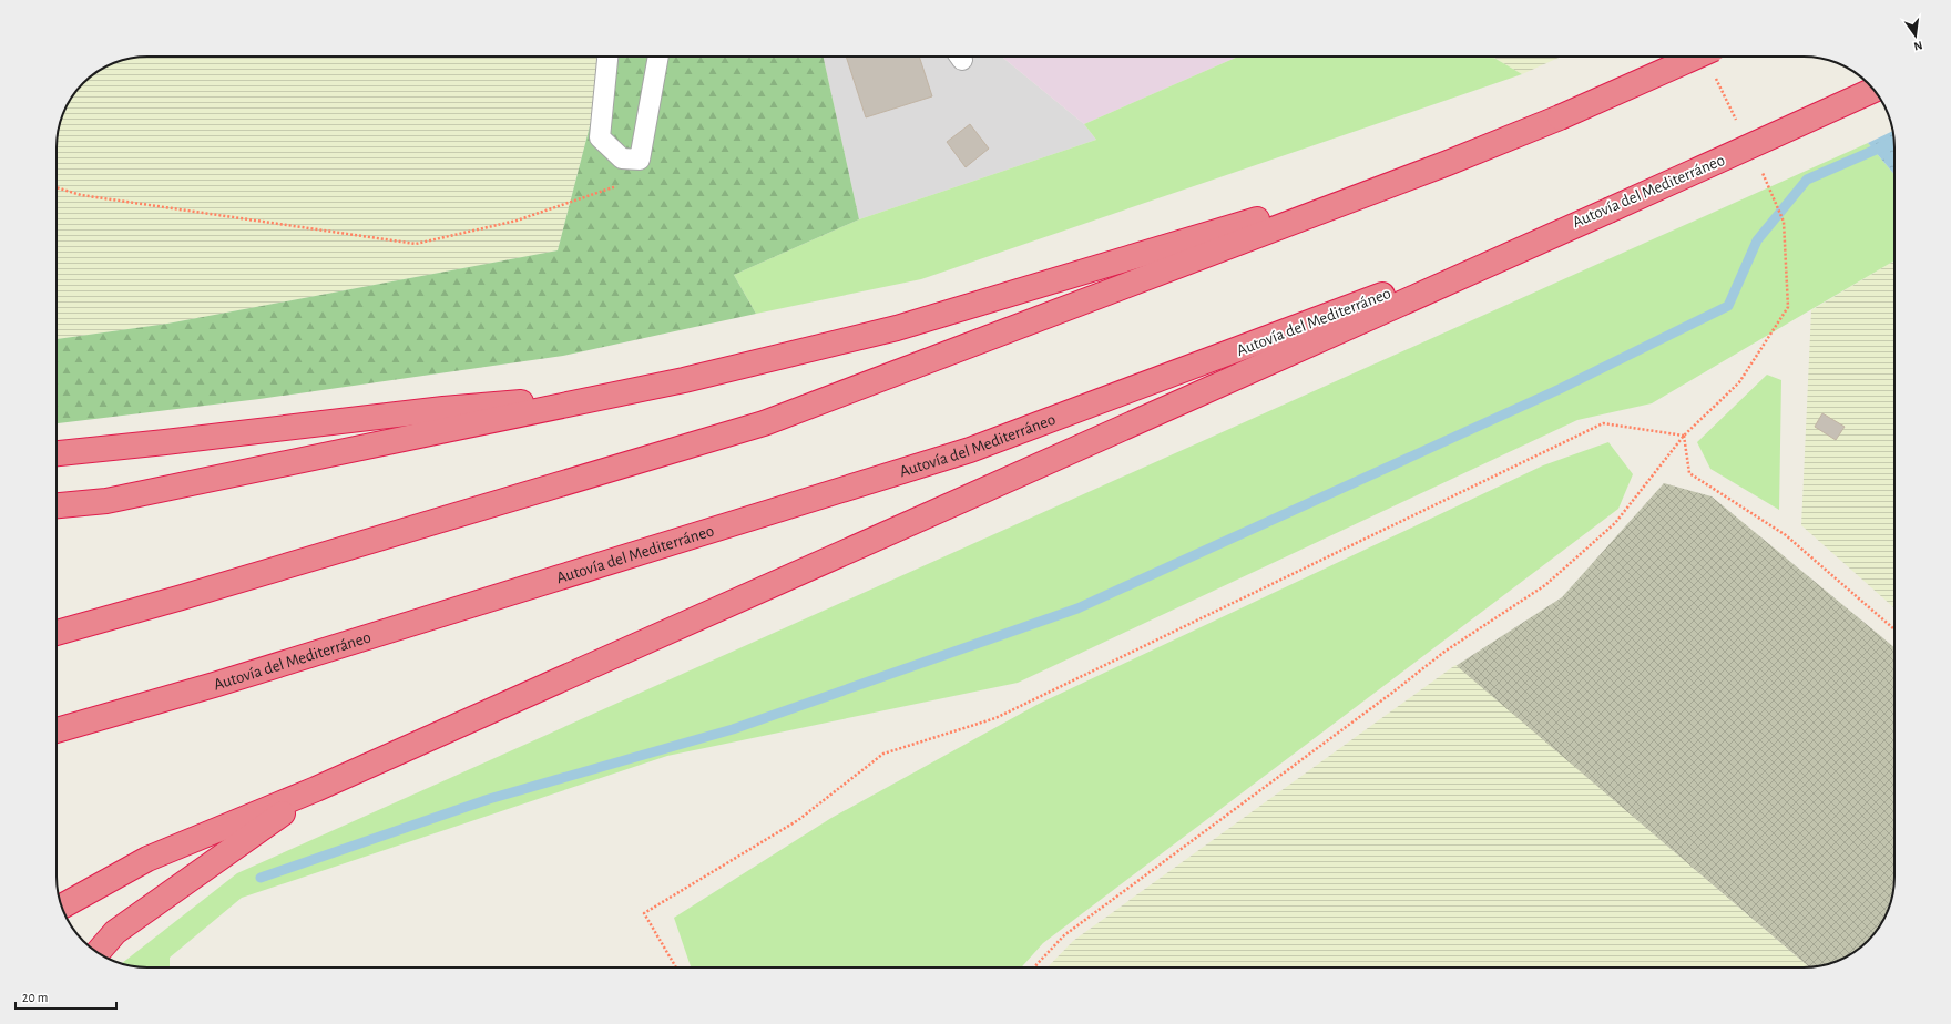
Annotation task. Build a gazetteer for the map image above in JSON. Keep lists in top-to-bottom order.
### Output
{
  "streets": {
    "highway": ["Autovía del Mediterráneo"]
  },
  "scale_bar": "20 m",
  "north": "bottom"
}
